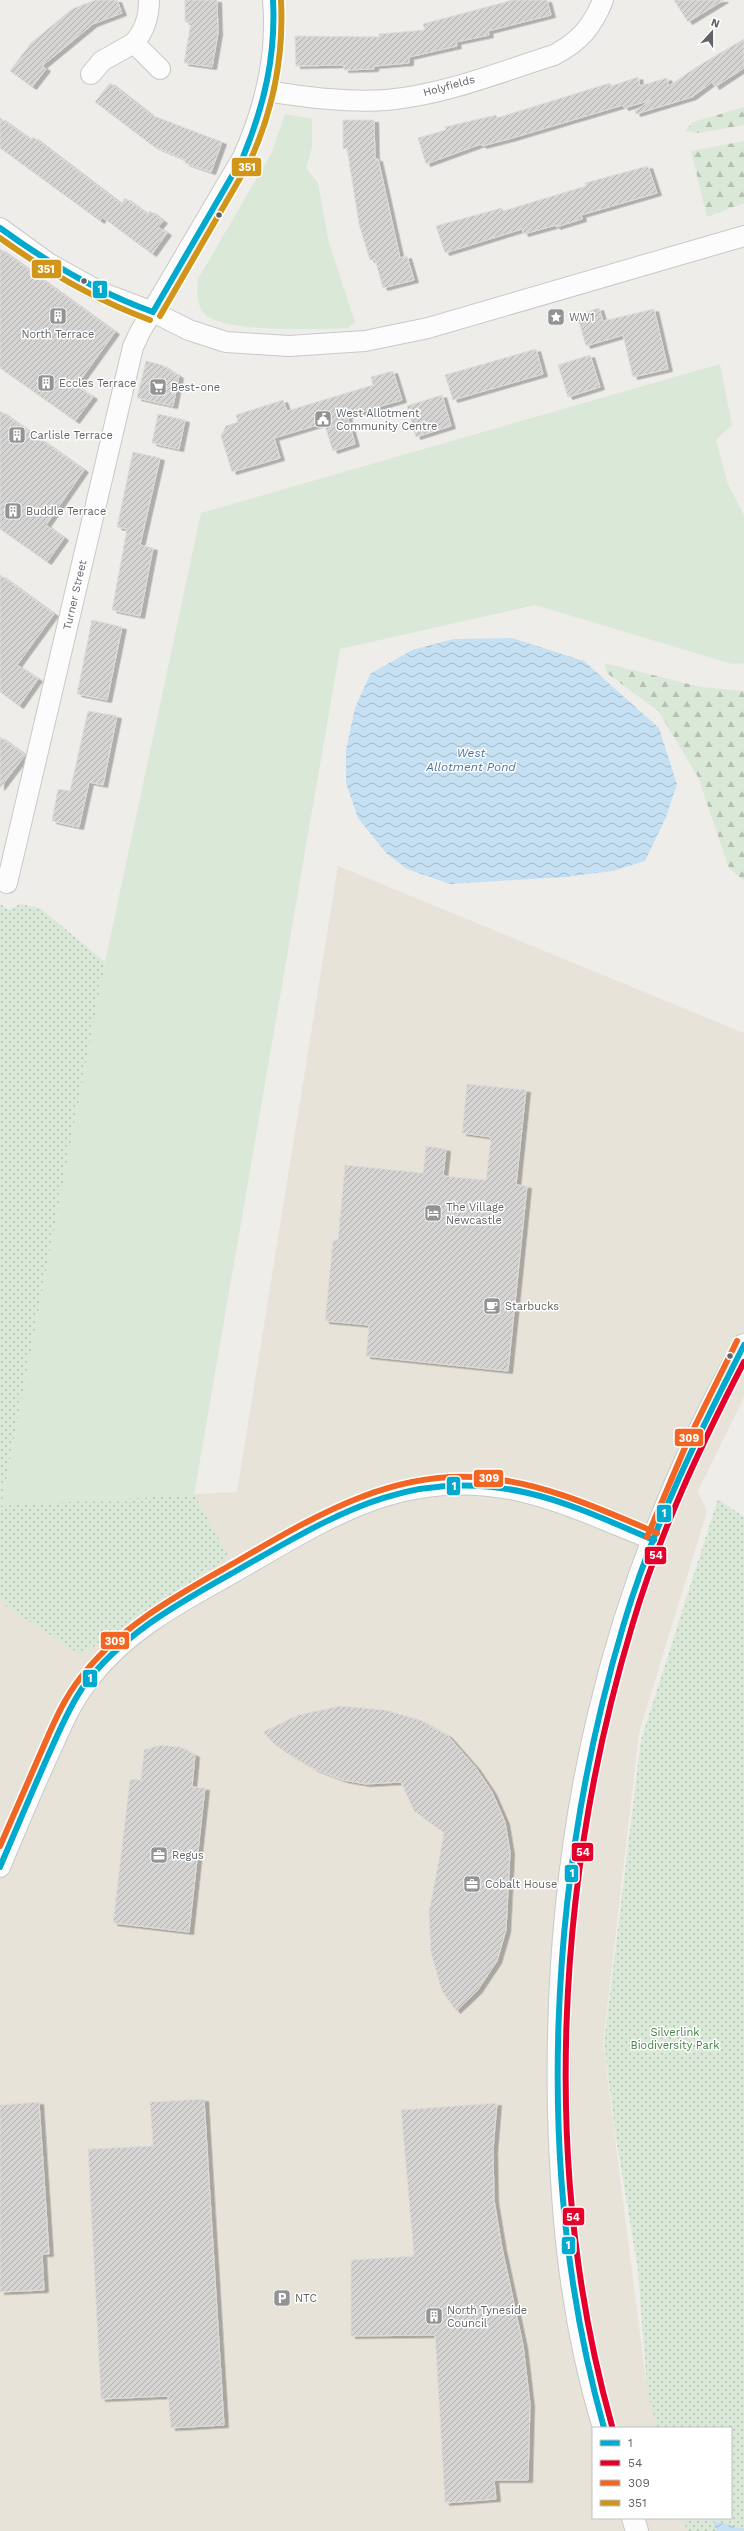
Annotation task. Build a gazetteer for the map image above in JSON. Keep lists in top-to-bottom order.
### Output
{
  "streets": {
    "street": ["Holyfields", "Turner Street"]
  },
  "water": ["West Allotment Pond"],
  "parks": ["Silverlink Biodiversity Park"],
  "places": {
    "building": [
      "North Terrace",
      "Eccles Terrace",
      "Carlisle Terrace",
      "Buddle Terrace",
      "North Tyneside Council"
    ],
    "place": ["WW1"],
    "supermarket": ["Best-one"],
    "public building": ["West Allotment Community Centre"],
    "hotel": ["The Village Newcastle"],
    "cafe": ["Starbucks"],
    "office": ["Regus", "Cobalt House"],
    "parking": ["NTC"]
  },
  "lines": [
    "transit line 1",
    "transit line 351",
    "transit line 309",
    "transit line 54"
  ],
  "legend": [
    "1",
    "54",
    "309",
    "351"
  ],
  "north": "top"
}
